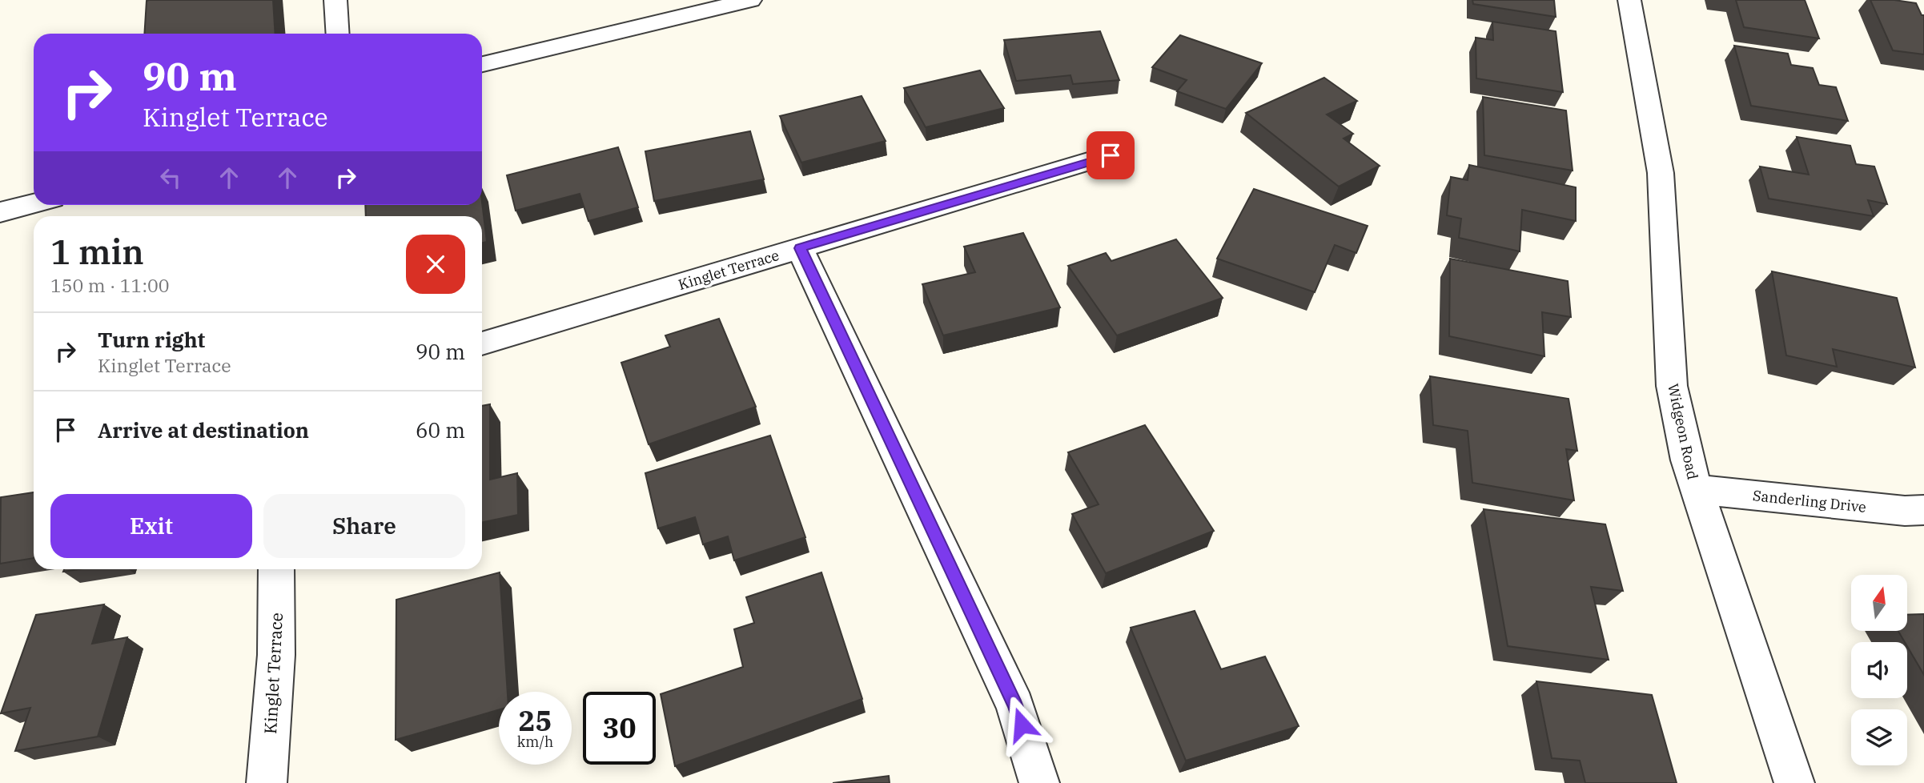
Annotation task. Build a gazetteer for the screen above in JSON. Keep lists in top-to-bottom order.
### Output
{
  "streets": {
    "street": ["Kinglet Terrace", "Widgeon Road", "Sanderling Drive"]
  },
  "crossings": [
    ["Widgeon Road", "Sanderling Drive"]
  ],
  "north": "top",
  "page": {
    "turn": ["90 m", "Kinglet Terrace"],
    "heading": ["1 min", "150 m · 11:00"],
    "list": [
      {
        "name": "Turn right",
        "note": "Kinglet Terrace",
        "value": "90 m"
      },
      {
        "name": "Arrive at destination",
        "value": "60 m"
      }
    ],
    "buttons": ["Exit", "Share"],
    "speed": "25 km/h",
    "limit": "30"
  }
}
